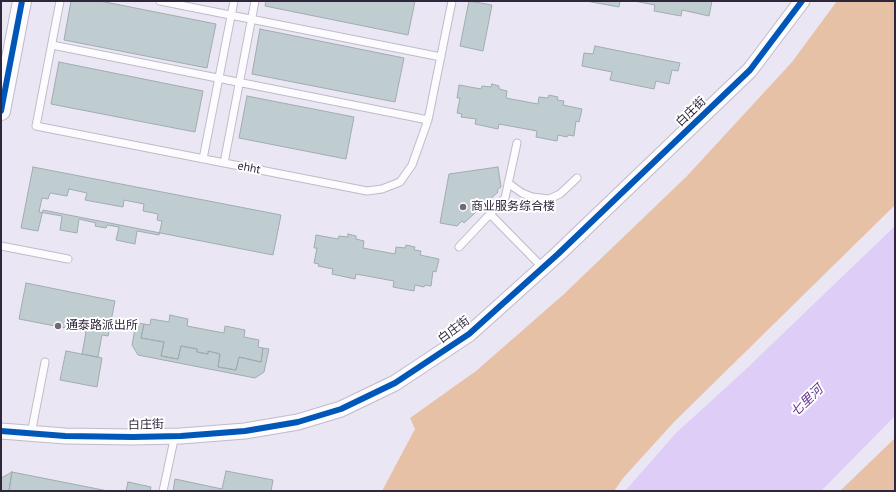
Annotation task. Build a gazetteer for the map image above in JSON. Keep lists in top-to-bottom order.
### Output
{
  "streets": {
    "street": ["白庄街"],
    "lane": ["ehht"]
  },
  "water": ["七里河"],
  "places": ["商业服务综合楼", "通泰路派出所"]
}
